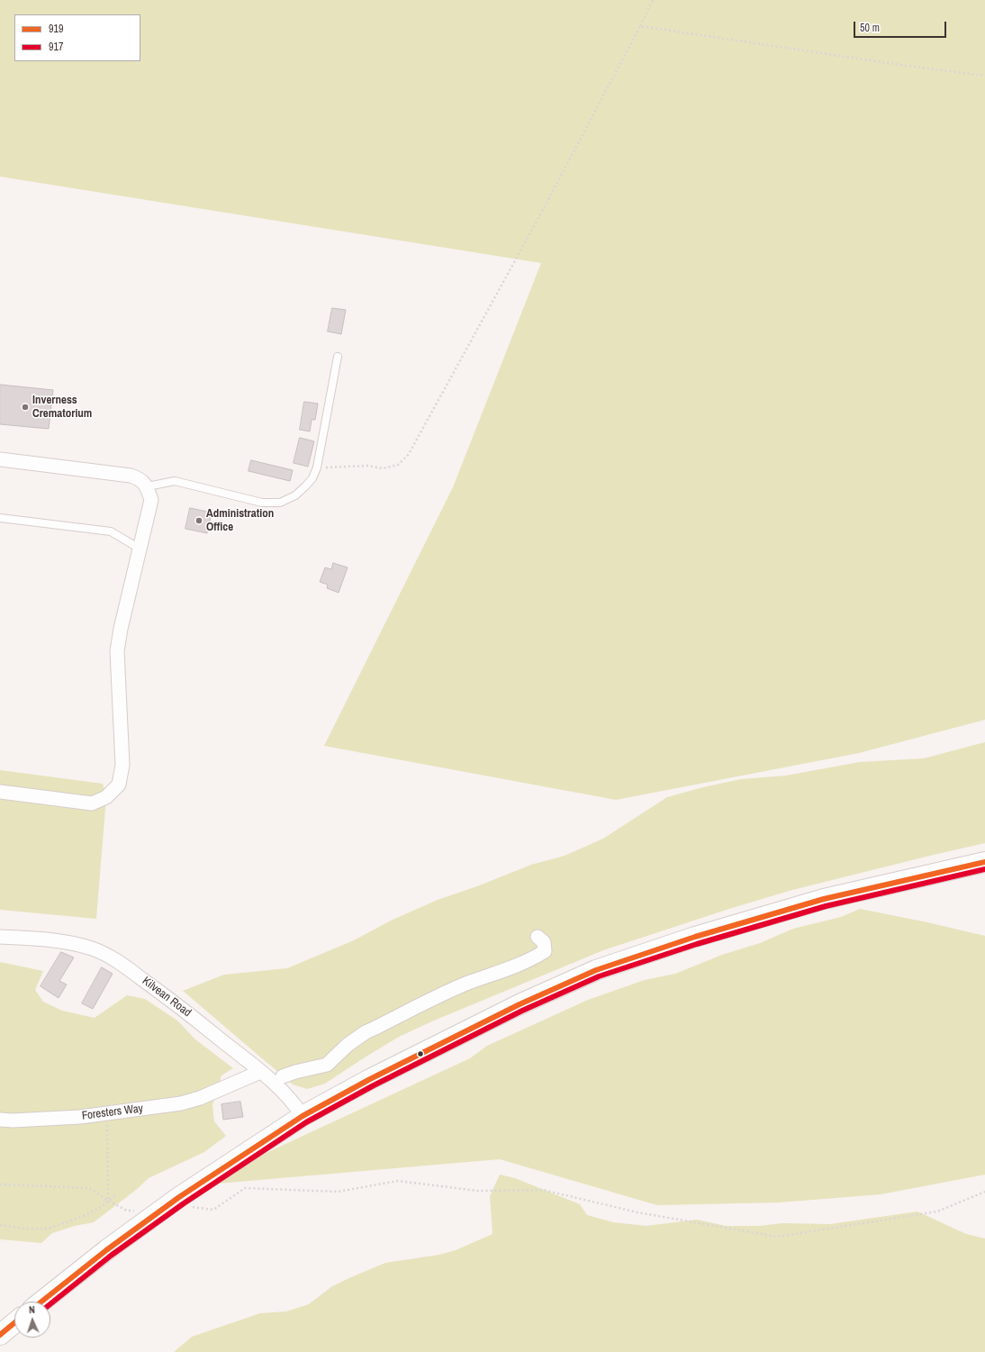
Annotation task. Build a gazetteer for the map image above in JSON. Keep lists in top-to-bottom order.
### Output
{
  "streets": {
    "street": ["Kilvean Road", "Foresters Way"]
  },
  "crossings": [
    ["Kilvean Road", "Foresters Way"]
  ],
  "places": ["Inverness Crematorium", "Administration Office"],
  "lines": ["transit line 919", "transit line 917"],
  "legend": ["919", "917"],
  "scale_bar": "50 m",
  "north": "top"
}
